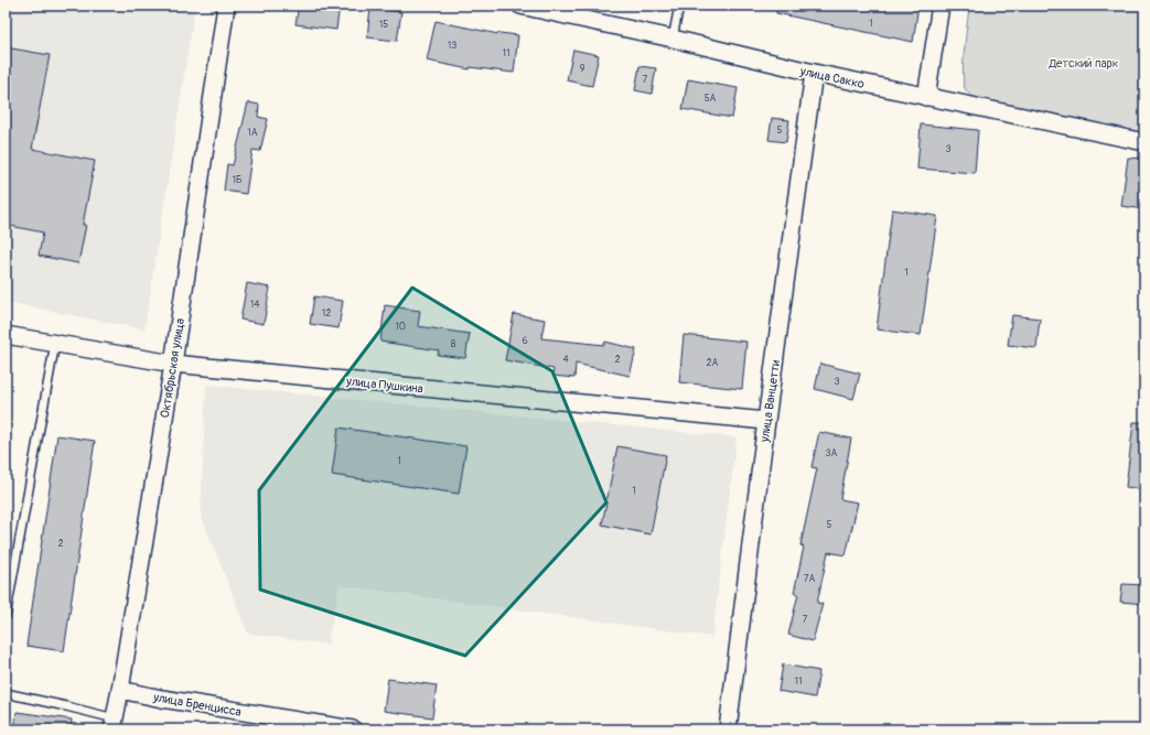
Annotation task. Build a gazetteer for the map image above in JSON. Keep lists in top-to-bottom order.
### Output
{
  "streets": {
    "street": [
      "улица Сакко",
      "Октябрьская улица",
      "улица Пушкина",
      "улица Ванцетти",
      "улица Бренцисса"
    ]
  },
  "crossings": [
    ["улица Сакко", "улица Ванцетти"],
    ["Октябрьская улица", "улица Пушкина"],
    ["Октябрьская улица", "улица Бренцисса"],
    ["улица Пушкина", "улица Ванцетти"]
  ],
  "parks": ["Детский парк"],
  "house_numbers": [
    "1",
    "15",
    "13",
    "11",
    "9",
    "7",
    "5А",
    "5",
    "1А",
    "3",
    "1Б",
    "1",
    "14",
    "12",
    "10",
    "6",
    "8",
    "4",
    "2",
    "2А",
    "3",
    "3А",
    "1",
    "1",
    "5",
    "2",
    "7А",
    "7",
    "11"
  ]
}
